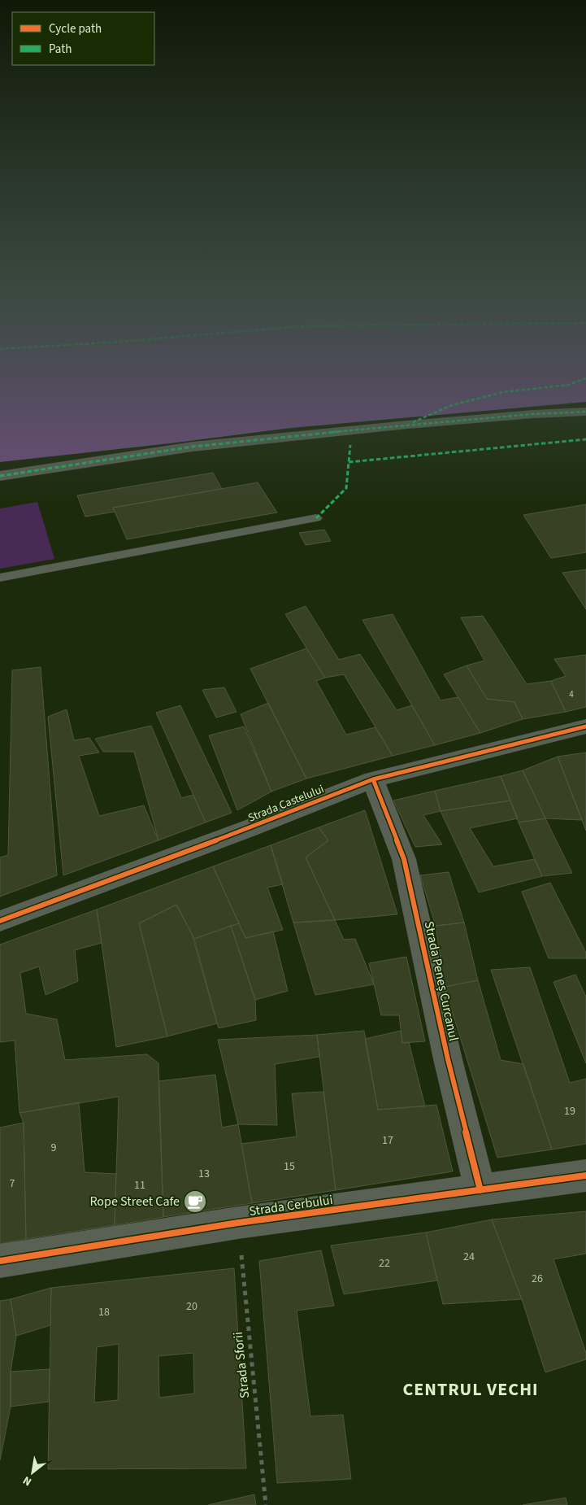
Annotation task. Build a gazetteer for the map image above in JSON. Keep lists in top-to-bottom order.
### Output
{
  "streets": {
    "street": ["Strada Castelului", "Strada Peneș Curcanul", "Strada Cerbului"],
    "path": ["Strada Sforii"]
  },
  "crossings": [
    ["Strada Castelului", "Strada Peneș Curcanul"],
    ["Strada Peneș Curcanul", "Strada Cerbului"],
    ["Strada Cerbului", "Strada Sforii"]
  ],
  "districts": ["CENTRUL VECHI"],
  "places": {
    "cafe": ["Rope Street Cafe"]
  },
  "house_numbers": [
    "4",
    "19",
    "17",
    "9",
    "15",
    "13",
    "7",
    "11",
    "24",
    "22",
    "26",
    "20",
    "18"
  ],
  "legend": ["Cycle path", "Path"],
  "north": "bottom left"
}
